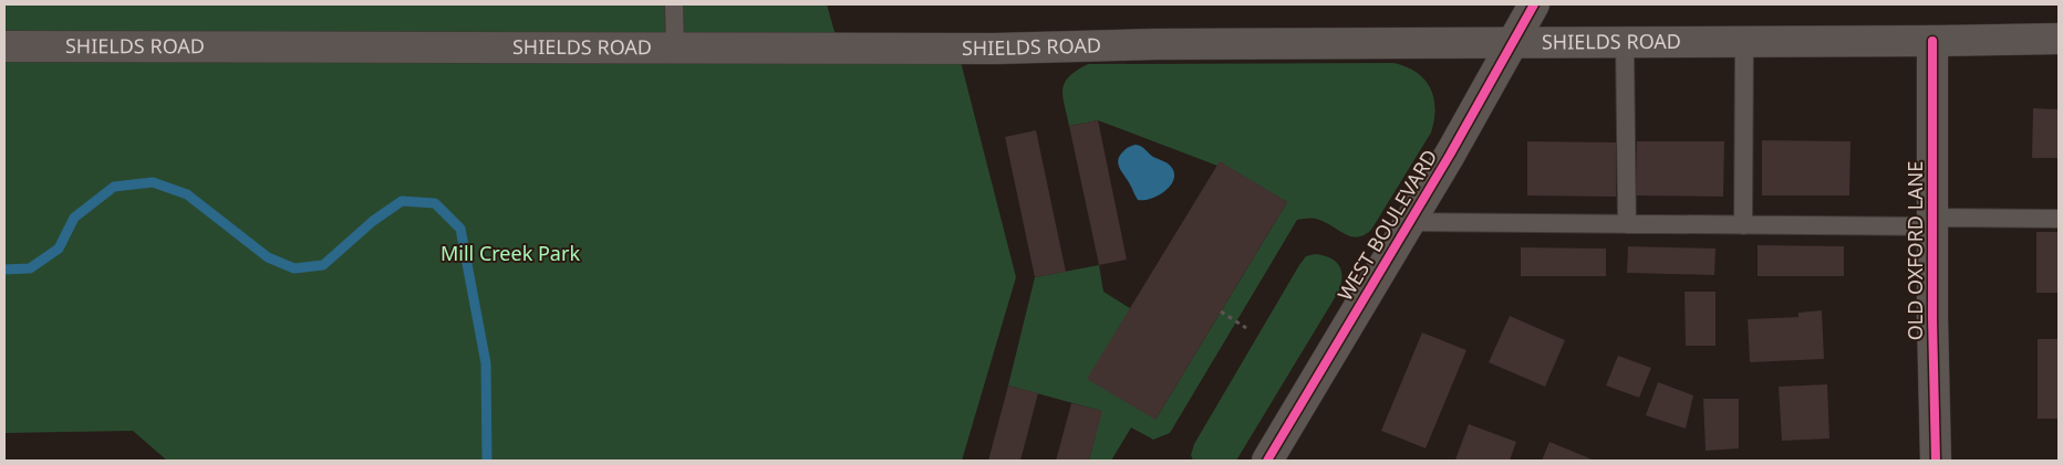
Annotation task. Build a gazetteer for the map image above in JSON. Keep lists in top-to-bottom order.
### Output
{
  "streets": {
    "main road": ["SHIELDS ROAD", "WEST BOULEVARD", "OLD OXFORD LANE"]
  },
  "crossings": [
    ["SHIELDS ROAD", "WEST BOULEVARD"],
    ["SHIELDS ROAD", "OLD OXFORD LANE"]
  ],
  "parks": ["Mill Creek Park"]
}
